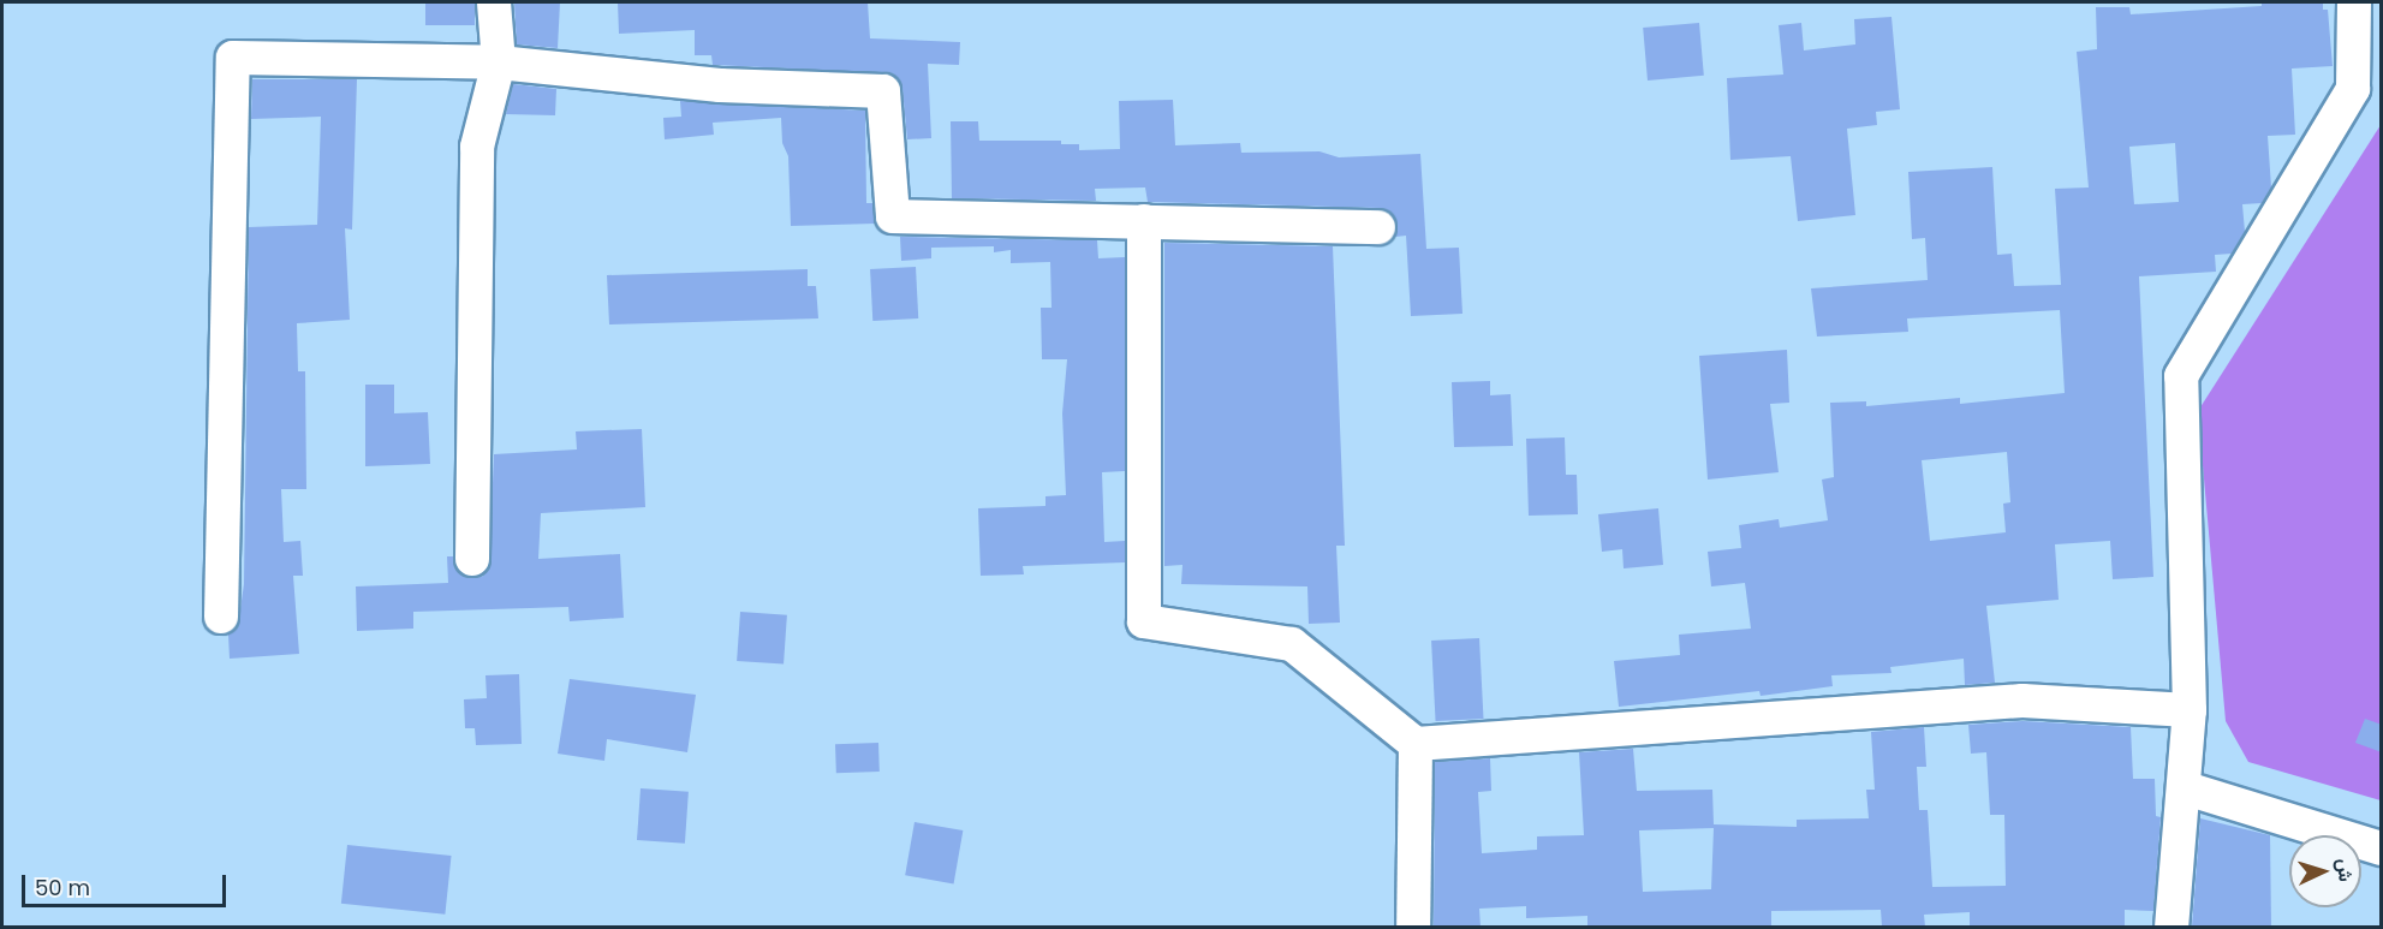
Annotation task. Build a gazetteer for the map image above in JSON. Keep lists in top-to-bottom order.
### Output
{
  "scale_bar": "50 m",
  "north": "right"
}
